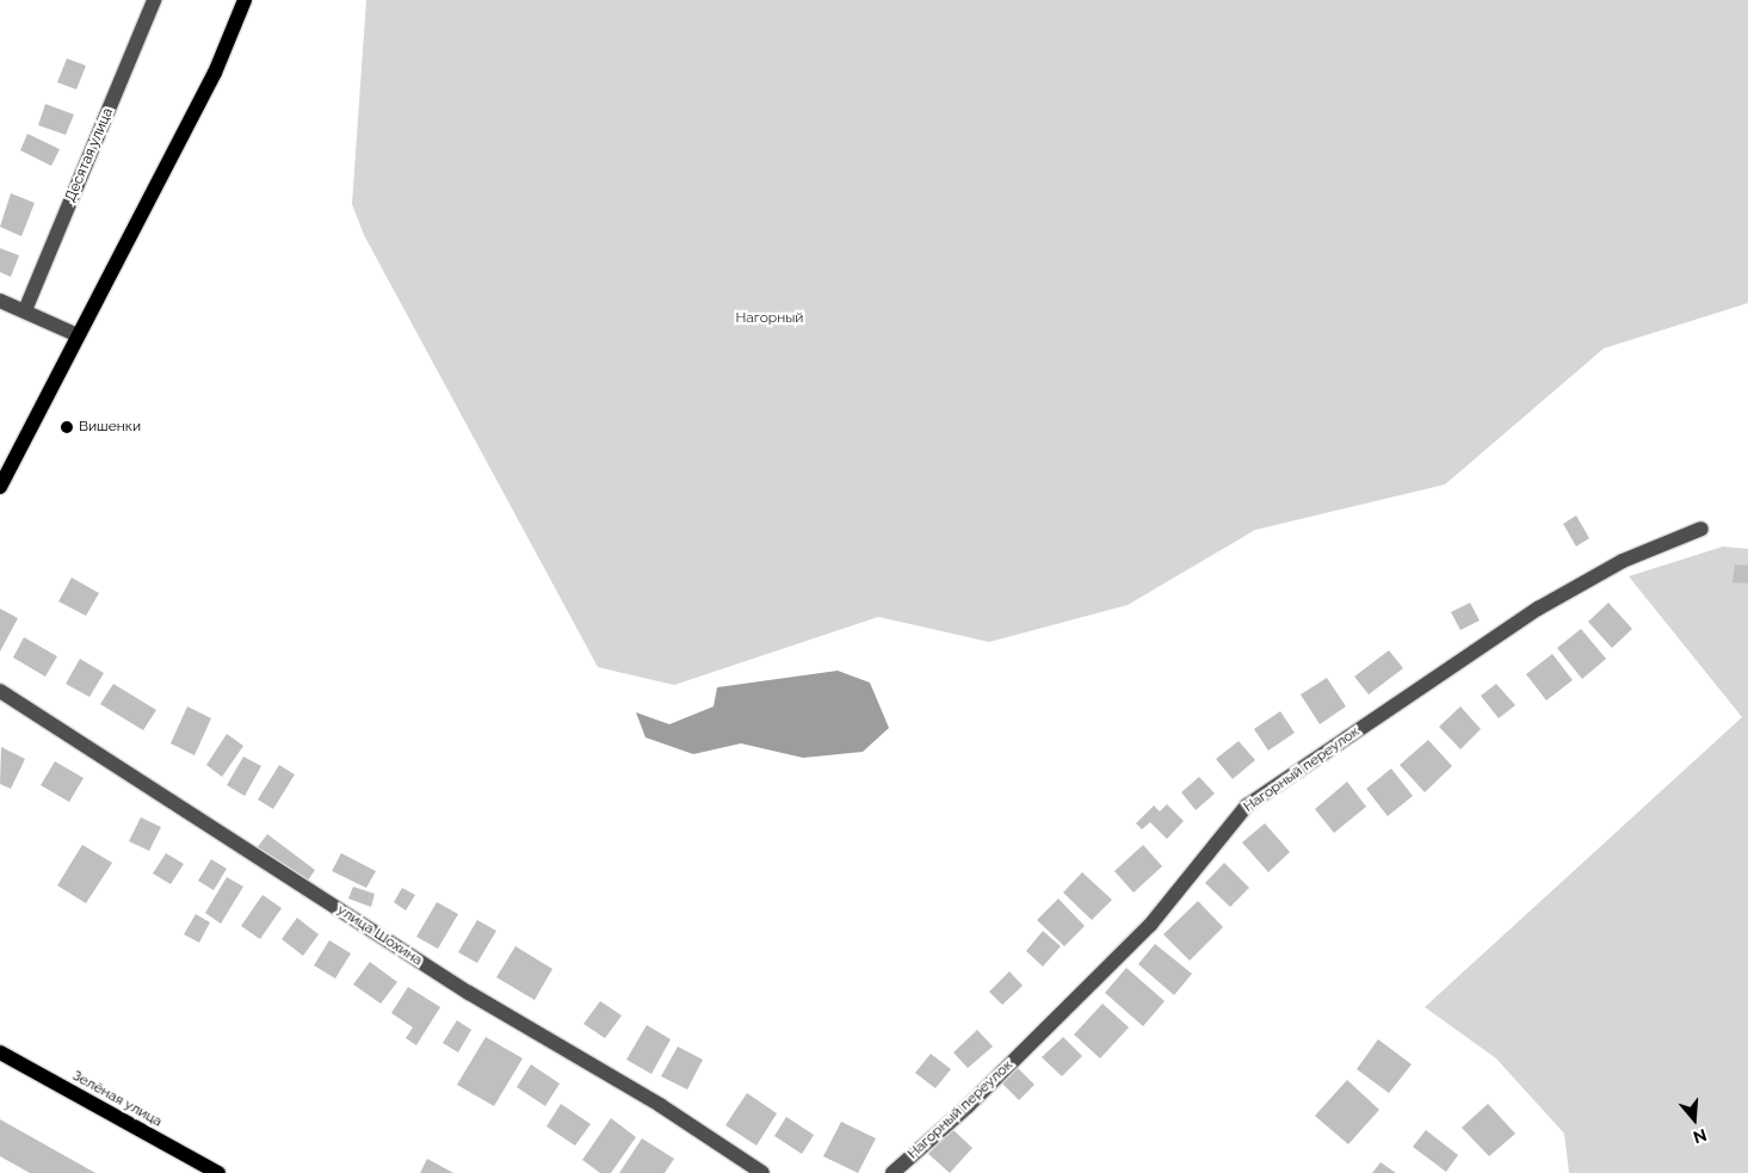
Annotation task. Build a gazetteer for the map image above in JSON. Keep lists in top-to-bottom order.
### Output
{
  "streets": {
    "main road": ["Зелёная улица"],
    "street": ["Десятая улица", "Нагорный переулок", "улица Шохина"]
  },
  "parks": ["Нагорный"],
  "places": ["Вишенки"],
  "north": "bottom"
}
